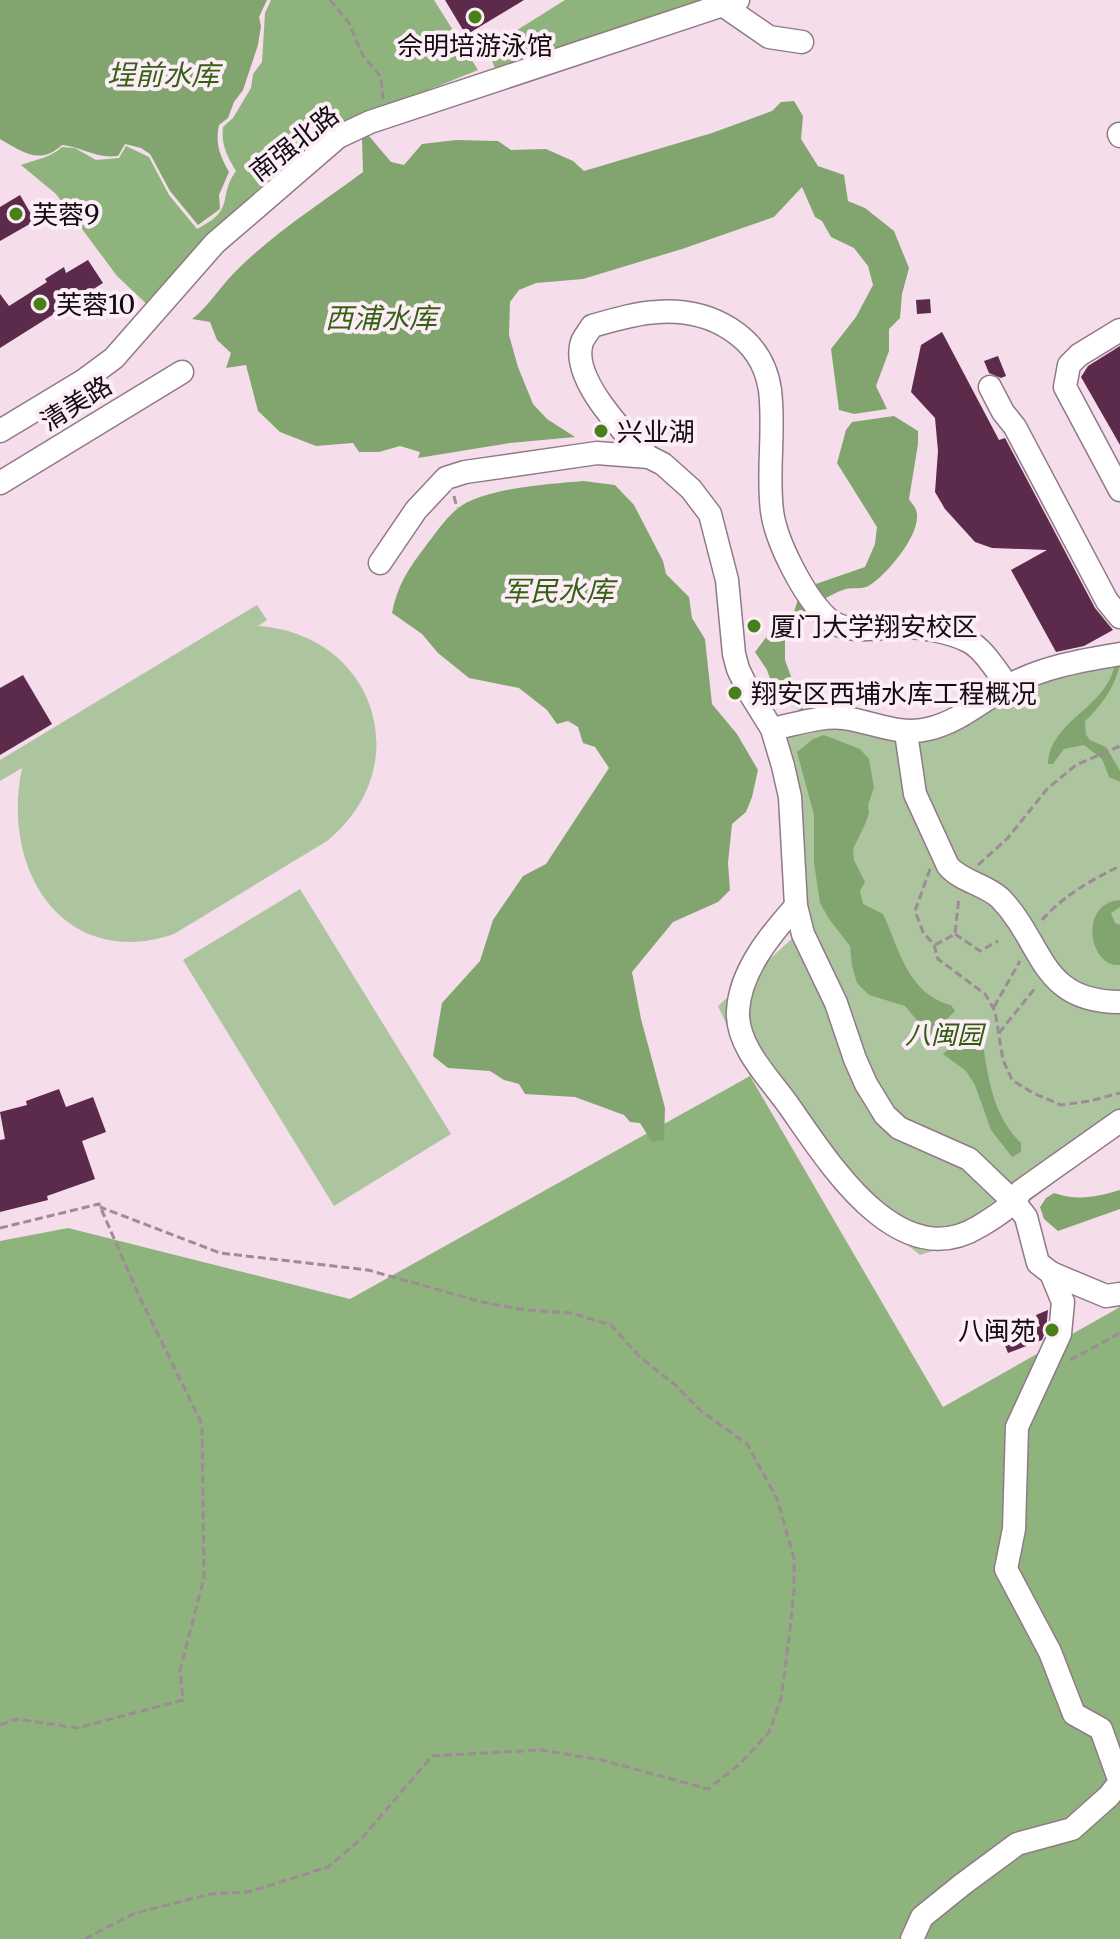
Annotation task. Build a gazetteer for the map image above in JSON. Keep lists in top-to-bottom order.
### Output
{
  "streets": {
    "street": ["南强北路", "清美路"]
  },
  "water": ["埕前水库", "西浦水库", "军民水库"],
  "parks": ["八闽园"],
  "places": [
    "佘明培游泳馆",
    "芙蓉9",
    "芙蓉10",
    "兴业湖",
    "厦门大学翔安校区",
    "翔安区西埔水库工程概况",
    "八闽苑"
  ]
}
